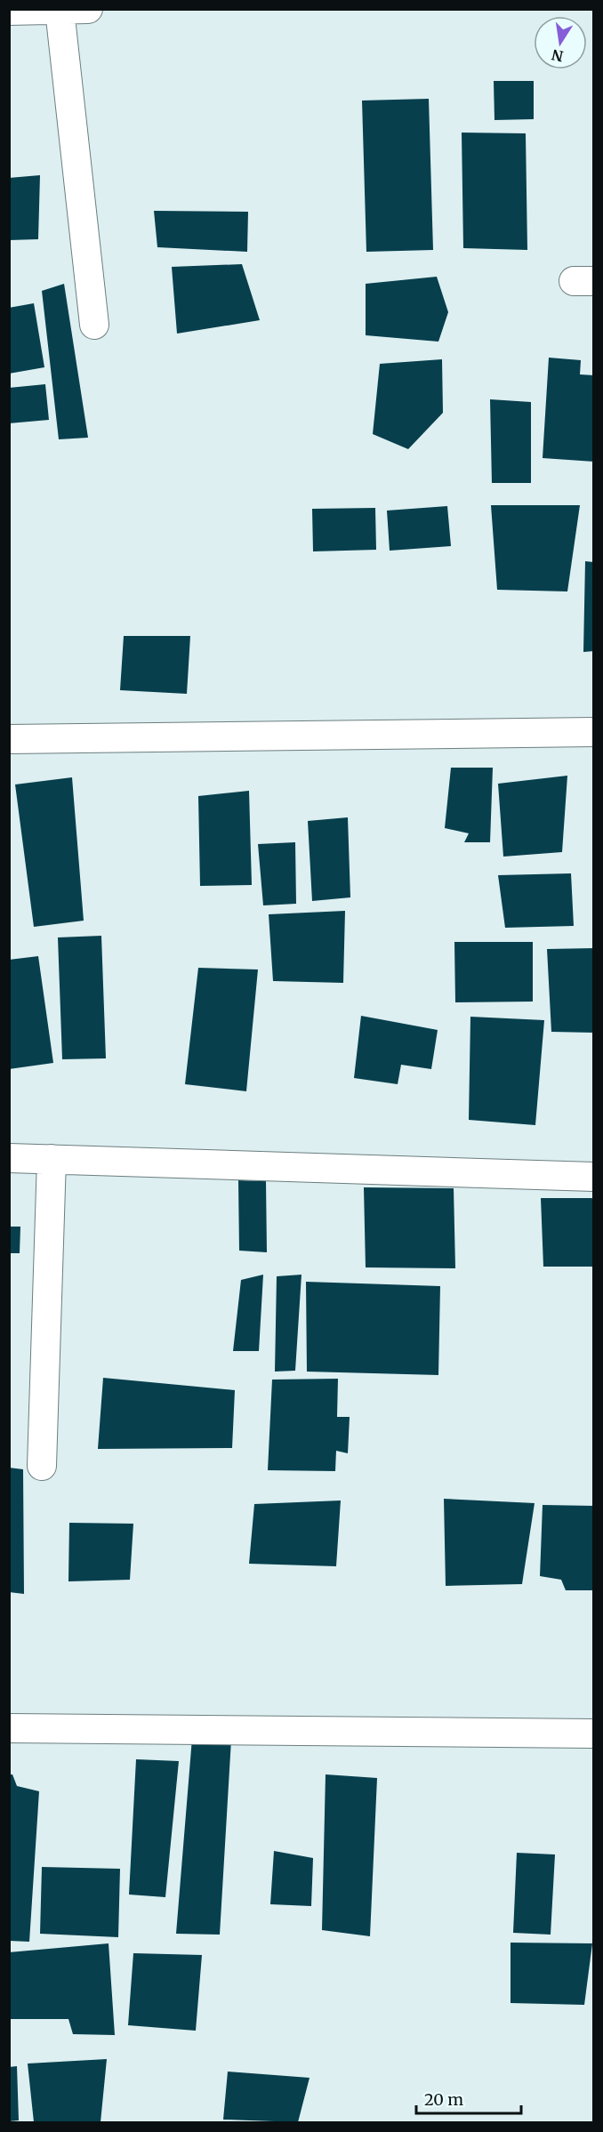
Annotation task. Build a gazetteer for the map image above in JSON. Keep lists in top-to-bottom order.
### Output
{
  "scale_bar": "20 m",
  "north": "bottom"
}
